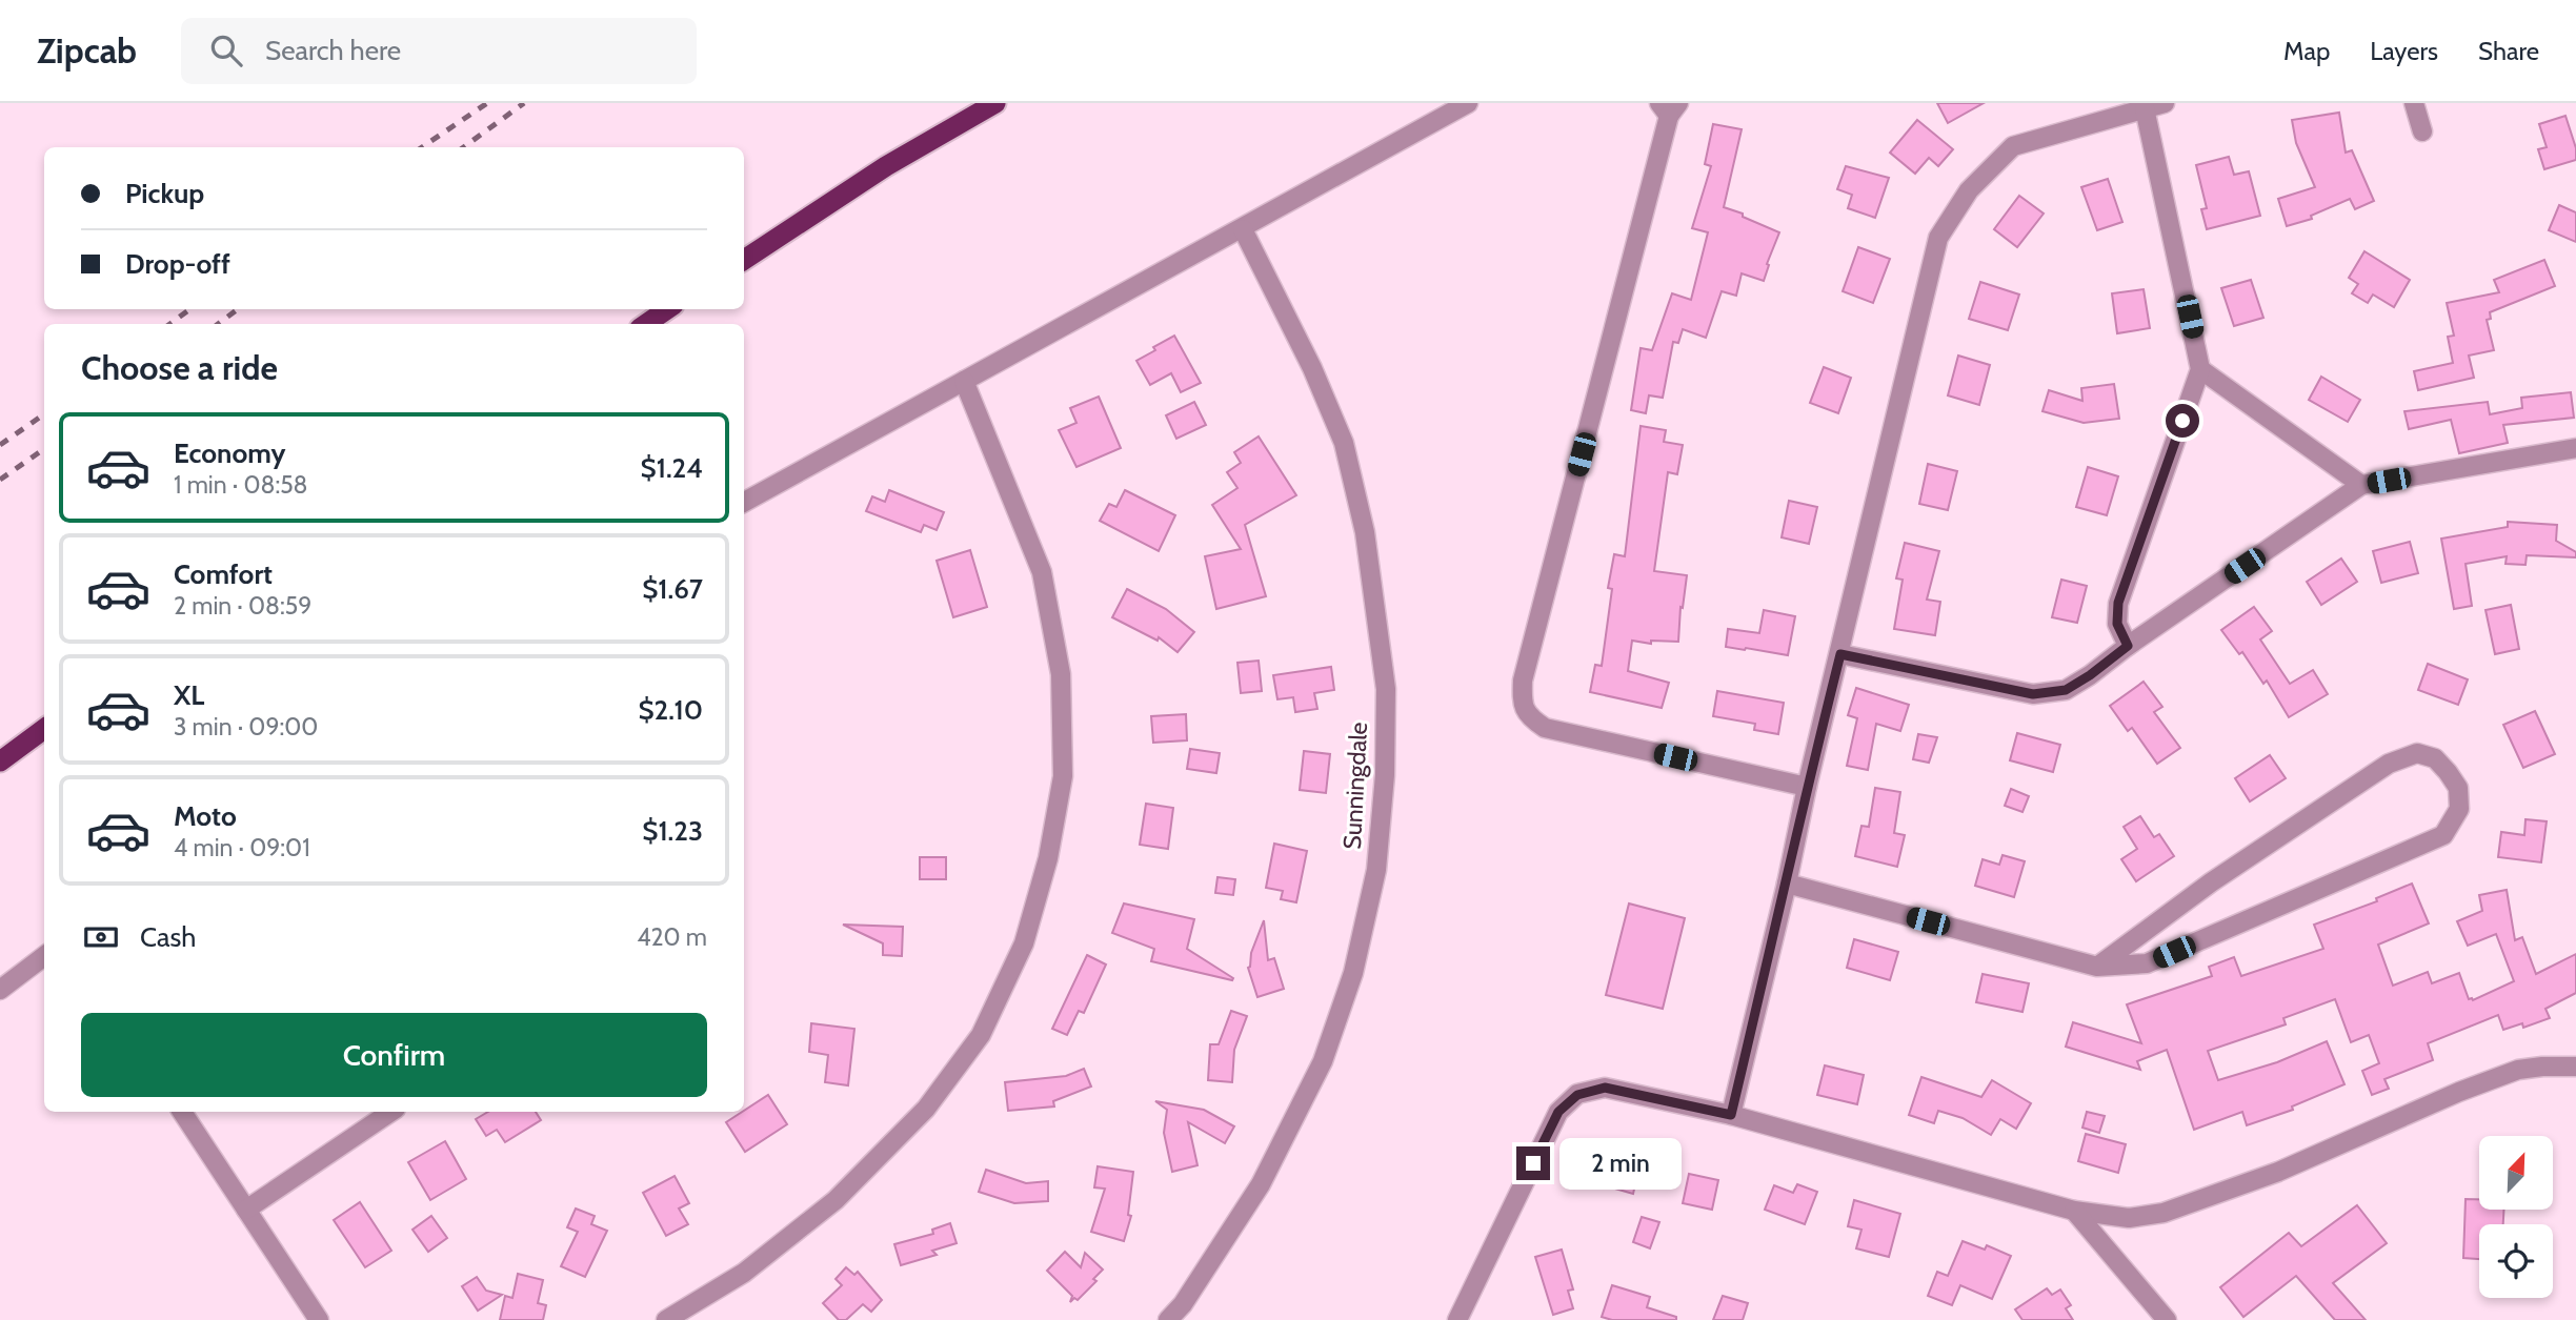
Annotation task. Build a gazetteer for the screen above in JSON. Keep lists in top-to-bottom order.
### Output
{
  "streets": {
    "street": ["Sunningdale"]
  },
  "north": "top right",
  "page": {
    "header": "Zipcab",
    "search": "Search here",
    "nav": ["Map", "Layers", "Share"],
    "banner": ["Pickup", "Drop-off"],
    "heading": "Choose a ride",
    "list": [
      {
        "name": "Economy",
        "note": "1 min · 08:58",
        "value": "$1.24"
      },
      {
        "name": "Comfort",
        "note": "2 min · 08:59",
        "value": "$1.67"
      },
      {
        "name": "XL",
        "note": "3 min · 09:00",
        "value": "$2.10"
      },
      {
        "name": "Moto",
        "note": "4 min · 09:01",
        "value": "$1.23"
      }
    ],
    "pay": ["Cash", "420 m"],
    "buttons": "Confirm",
    "bubble": "2 min"
  }
}
